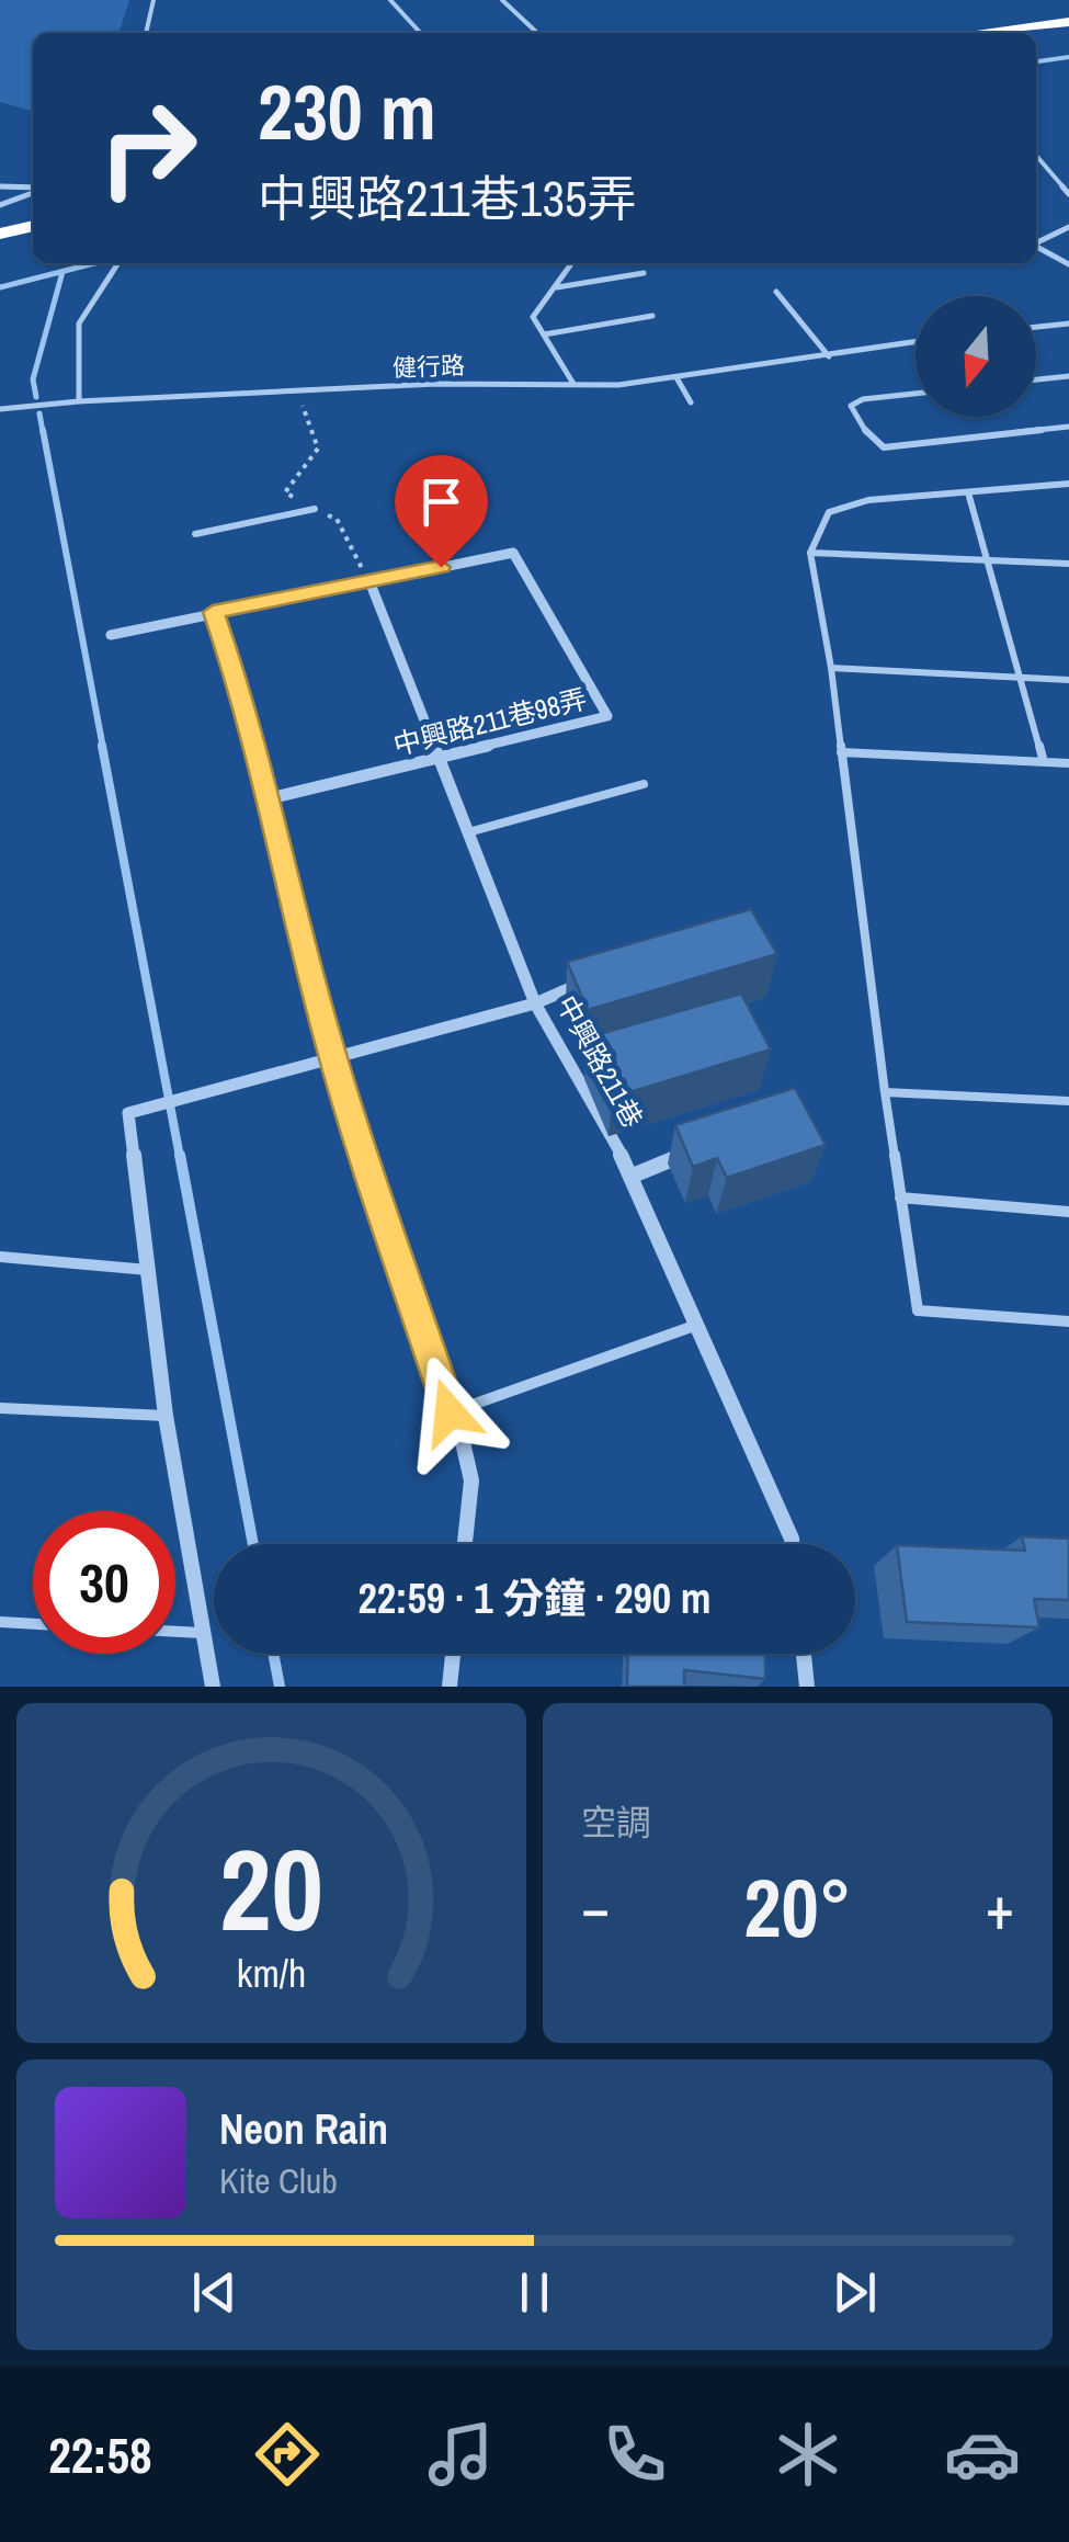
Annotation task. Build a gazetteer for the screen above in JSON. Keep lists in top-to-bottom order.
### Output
{
  "streets": {
    "street": ["中興路211巷98弄", "中興路211巷"],
    "lane": ["健行路"]
  },
  "crossings": [
    ["中興路211巷98弄", "中興路211巷"]
  ],
  "north": "bottom",
  "page": {
    "turn": ["230 m", "中興路211巷135弄"],
    "limit": "30",
    "trip": "22:59 · 1 分鐘 · 290 m",
    "tile": "空調",
    "heat": ["−", "20°", "+"],
    "song": ["Neon Rain", "Kite Club"],
    "tabs": "22:58",
    "gauge": ["20", "km/h"]
  }
}
